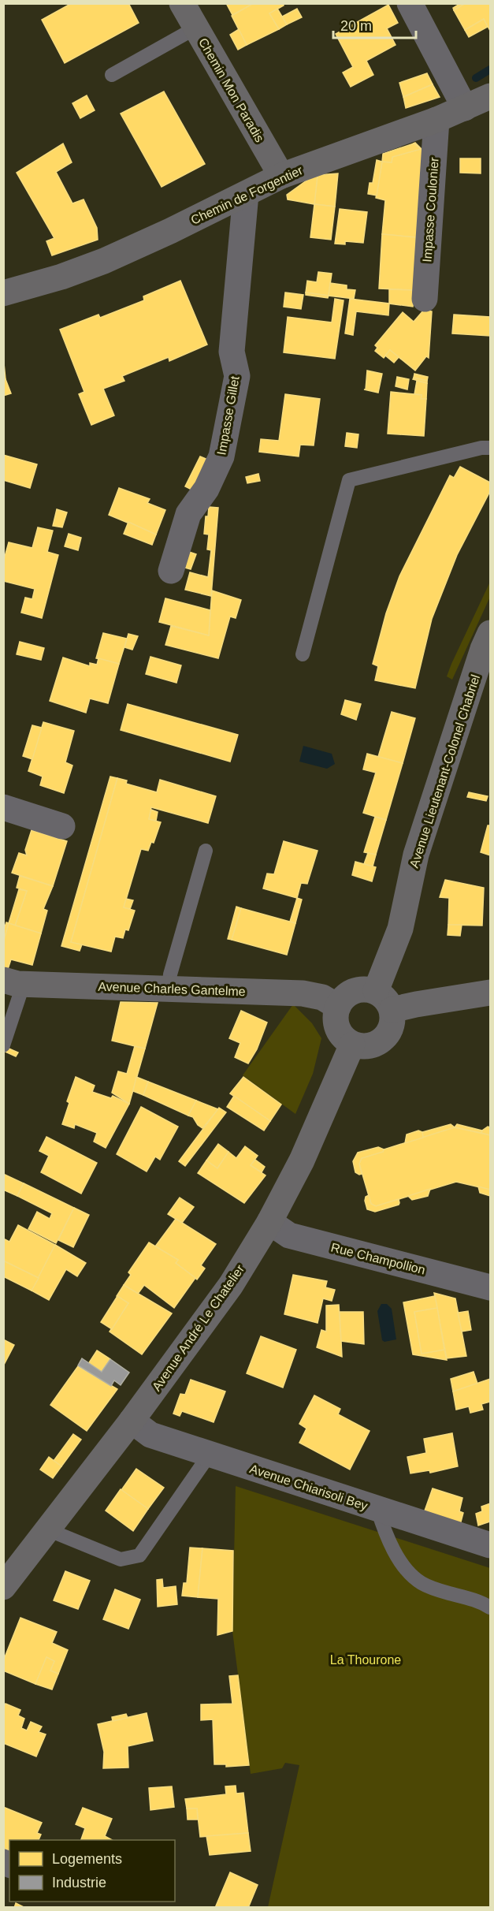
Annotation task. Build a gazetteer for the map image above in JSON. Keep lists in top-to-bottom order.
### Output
{
  "streets": {
    "main road": [
      "Chemin Mon Paradis",
      "Chemin de Forgentier",
      "Avenue Lieutenant-Colonel Chabriel",
      "Avenue Charles Gantelme",
      "Avenue André Le Chatelier"
    ],
    "street": [
      "Impasse Coulonier",
      "Impasse Gillet",
      "Rue Champollion",
      "Avenue Chiarisoli Bey"
    ]
  },
  "crossings": [
    ["Chemin Mon Paradis", "Chemin de Forgentier"],
    ["Chemin de Forgentier", "Impasse Coulonier"],
    ["Chemin de Forgentier", "Impasse Gillet"],
    ["Avenue Lieutenant-Colonel Chabriel", "Avenue Charles Gantelme"],
    ["Avenue Lieutenant-Colonel Chabriel", "Avenue André Le Chatelier"],
    ["Avenue Charles Gantelme", "Avenue André Le Chatelier"],
    ["Rue Champollion", "Avenue André Le Chatelier"],
    ["Avenue André Le Chatelier", "Avenue Chiarisoli Bey"]
  ],
  "parks": ["La Thourone"],
  "legend": ["Logements", "Industrie"],
  "scale_bar": "20 m"
}
